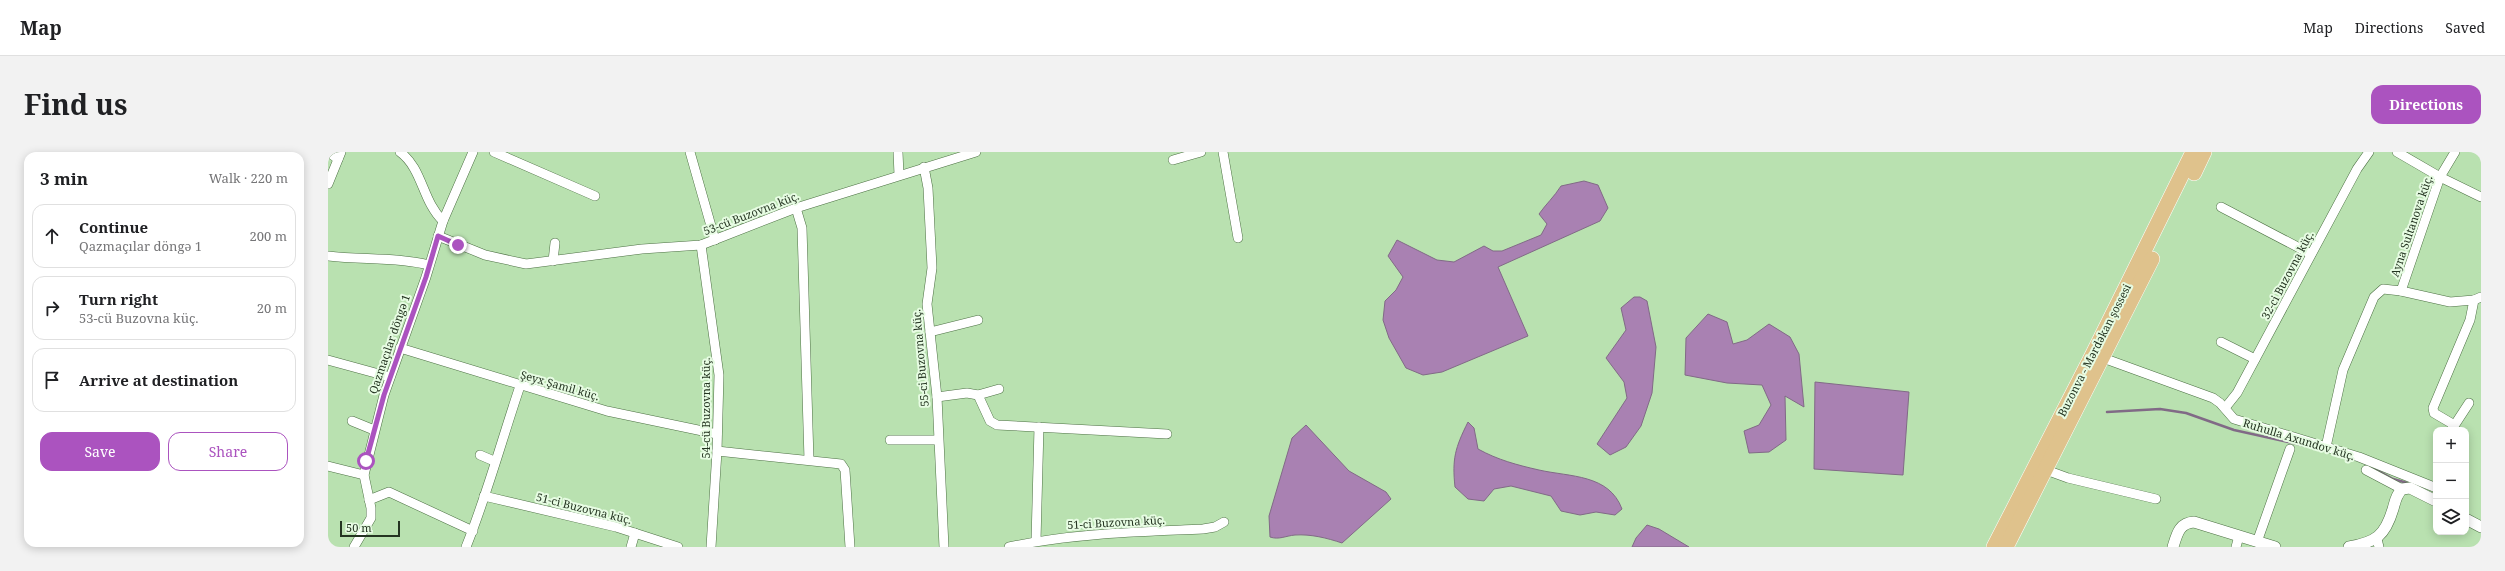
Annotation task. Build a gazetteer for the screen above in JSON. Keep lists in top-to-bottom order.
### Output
{
  "streets": {
    "main road": ["Buzonva - Mərdəkan şossesi"],
    "street": [
      "53-cü Buzovna küç.",
      "Ayna Sultanova küç.",
      "32-ci Buzovna küç.",
      "Qazmaçılar döngə 1",
      "55-ci Buzovna küç.",
      "Şeyx Şamil küç.",
      "54-cü Buzovna küç.",
      "Ruhulla Axundov küç.",
      "51-ci Buzovna küç."
    ]
  },
  "crossings": [
    ["53-cü Buzovna küç.", "Qazmaçılar döngə 1"],
    ["53-cü Buzovna küç.", "55-ci Buzovna küç."],
    ["53-cü Buzovna küç.", "54-cü Buzovna küç."],
    ["Ayna Sultanova küç.", "Ruhulla Axundov küç."],
    ["32-ci Buzovna küç.", "Ruhulla Axundov küç."],
    ["Qazmaçılar döngə 1", "Şeyx Şamil küç."],
    ["Şeyx Şamil küç.", "54-cü Buzovna küç."]
  ],
  "scale_bar": "50 m",
  "page": {
    "header": "Map",
    "nav": ["Map", "Directions", "Saved"],
    "title": "Find us",
    "buttons": [
      "Directions",
      ["Save", "Share"]
    ],
    "heading": ["3 min", "Walk · 220 m"],
    "list": [
      ["Continue", "Qazmaçılar döngə 1", "200 m"],
      ["Turn right", "53-cü Buzovna küç.", "20 m"],
      "Arrive at destination"
    ],
    "map_buttons": ["+", "−"],
    "scale": "50 m"
  }
}
